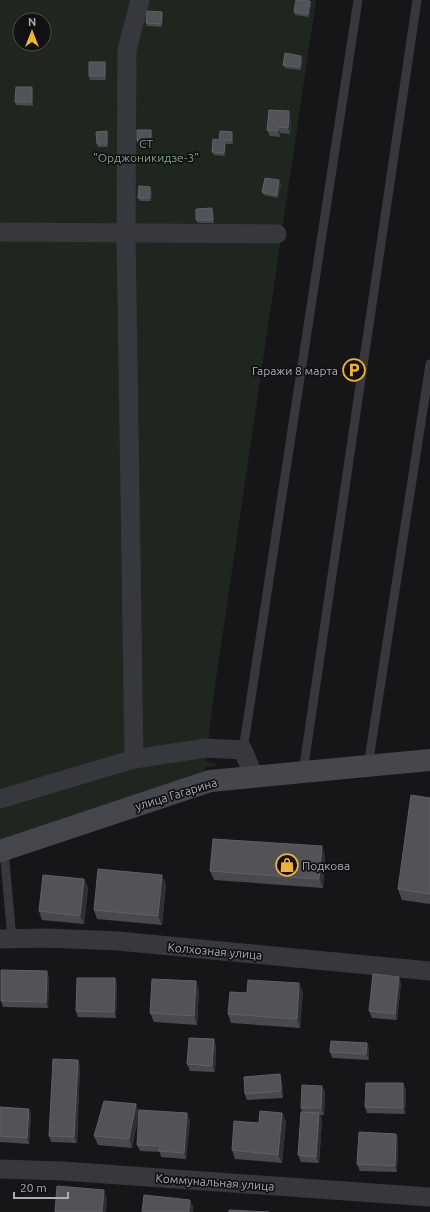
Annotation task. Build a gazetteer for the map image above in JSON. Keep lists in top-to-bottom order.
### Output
{
  "streets": {
    "main road": ["улица Гагарина"],
    "street": ["Колхозная улица", "Коммунальная улица"]
  },
  "parks": ["СТ \"Орджоникидзе-3\""],
  "places": {
    "parking": ["Гаражи 8 марта"],
    "shop": ["Подкова"]
  },
  "scale_bar": "20 m",
  "north": "top"
}
